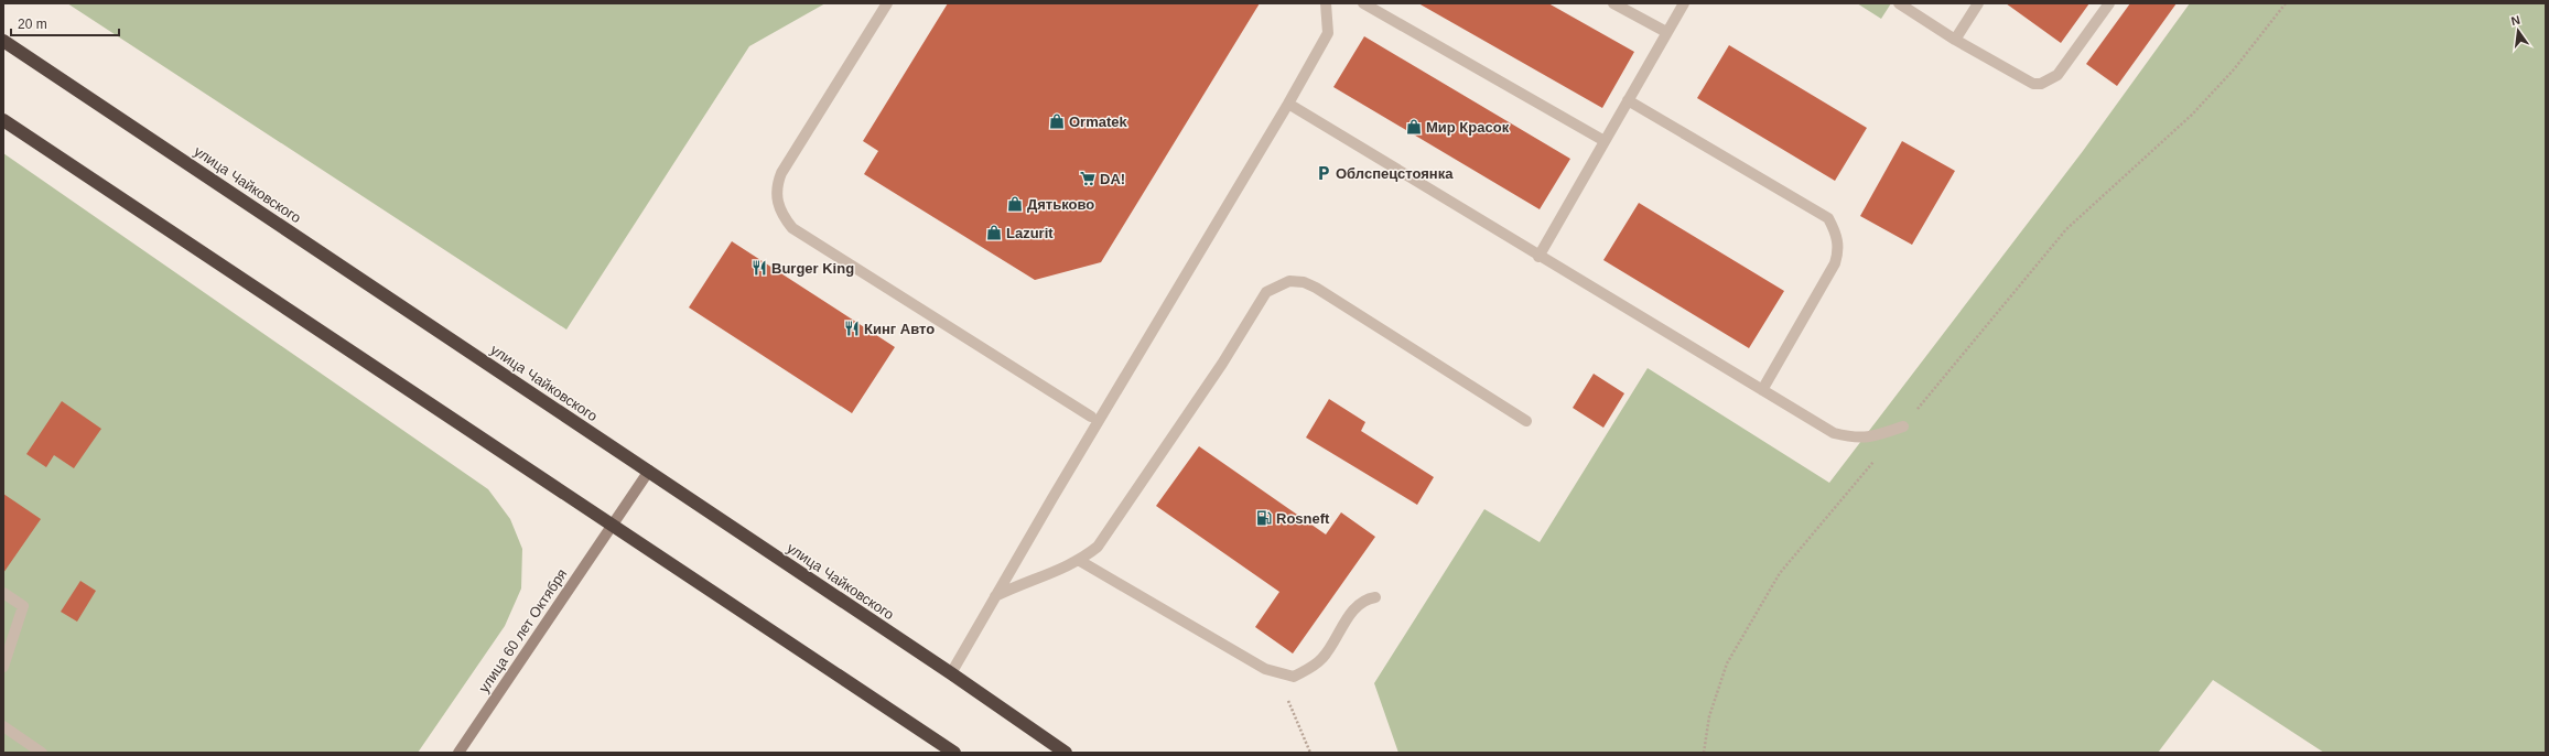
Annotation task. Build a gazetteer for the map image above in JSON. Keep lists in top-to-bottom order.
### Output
{
  "streets": {
    "highway": ["улица Чайковского"],
    "street": ["улица 60 лет Октября"]
  },
  "crossings": [
    ["улица Чайковского", "улица 60 лет Октября"]
  ],
  "places": {
    "shop": [
      "Ormatek",
      "Мир Красок",
      "Дятьково",
      "Lazurit"
    ],
    "parking": ["Облспецстоянка"],
    "supermarket": ["DA!"],
    "restaurant": ["Burger King", "Кинг Авто"],
    "fuel station": ["Rosneft"]
  },
  "scale_bar": "20 m",
  "north": "top"
}
